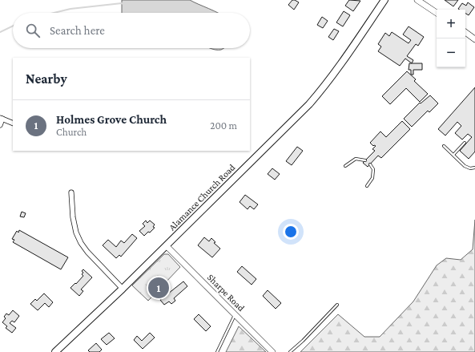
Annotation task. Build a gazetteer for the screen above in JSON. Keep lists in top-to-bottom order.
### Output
{
  "streets": {
    "main road": ["Alamance Church Road"],
    "street": ["Sharpe Road"]
  },
  "crossings": [
    ["Alamance Church Road", "Sharpe Road"]
  ],
  "page": {
    "map_buttons": ["+", "−"],
    "search": "Search here",
    "heading": "Nearby",
    "list": [
      {
        "mark": "1",
        "name": "Holmes Grove Church",
        "note": "Church",
        "value": "200 m"
      }
    ],
    "pins": "1"
  }
}
